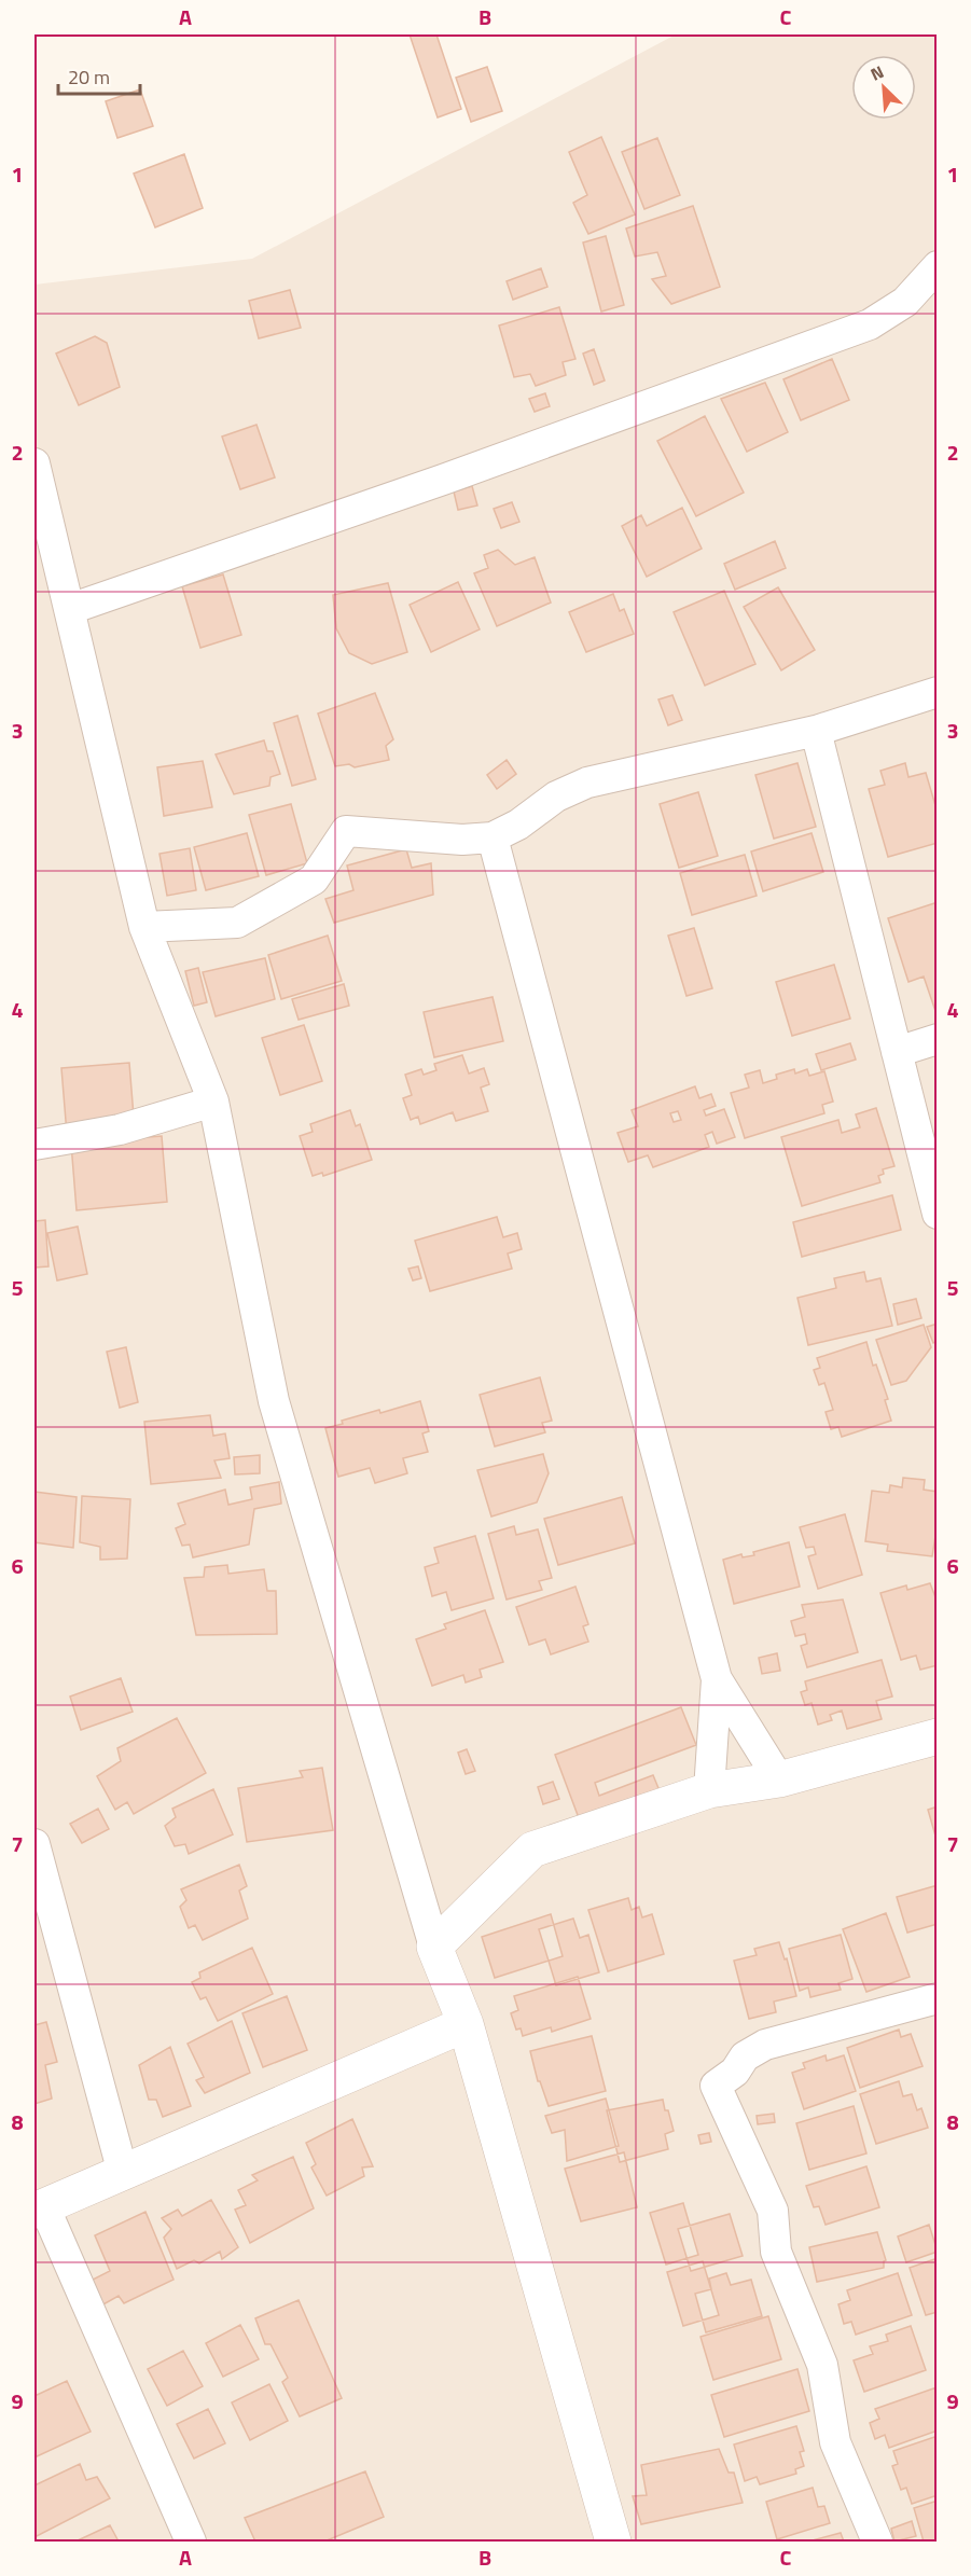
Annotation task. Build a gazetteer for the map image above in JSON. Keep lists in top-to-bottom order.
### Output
{
  "scale_bar": "20 m",
  "north": "top left",
  "grid": {
    "columns": ["A", "B", "C"],
    "rows": [
      "1",
      "2",
      "3",
      "4",
      "5",
      "6",
      "7",
      "8",
      "9"
    ]
  }
}
